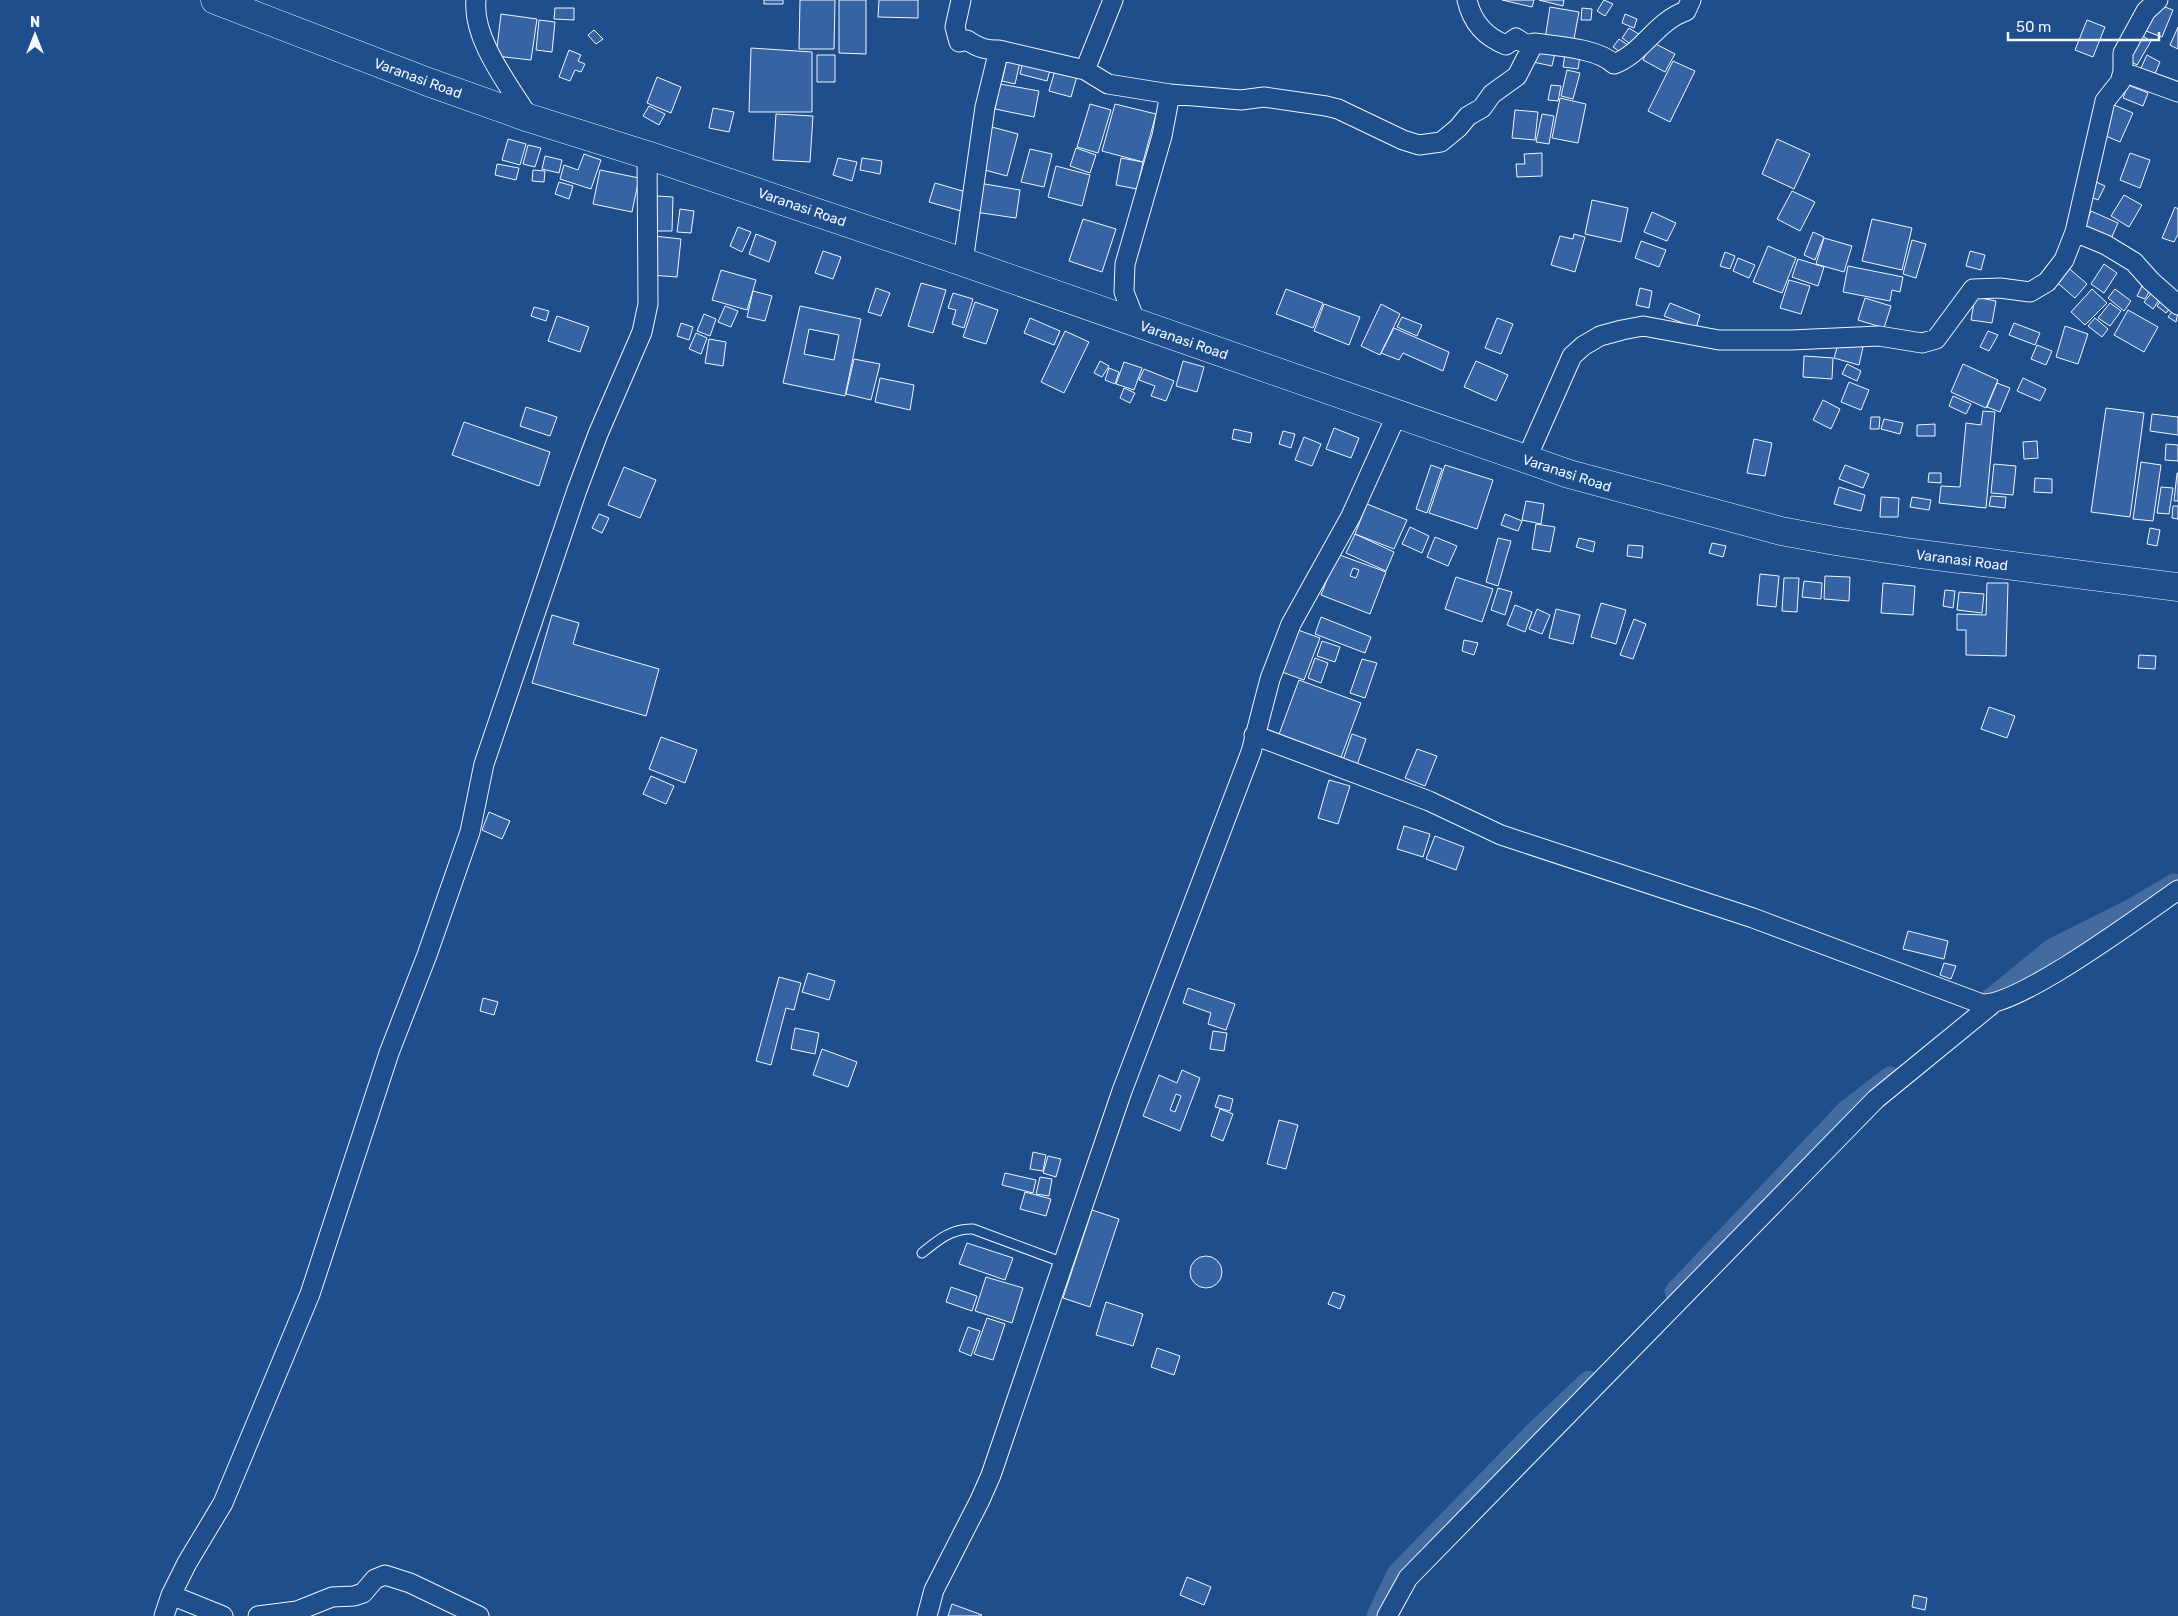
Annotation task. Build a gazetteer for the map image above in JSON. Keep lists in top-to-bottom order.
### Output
{
  "streets": {
    "highway": ["Varanasi Road"]
  },
  "scale_bar": "50 m",
  "north": "top"
}
